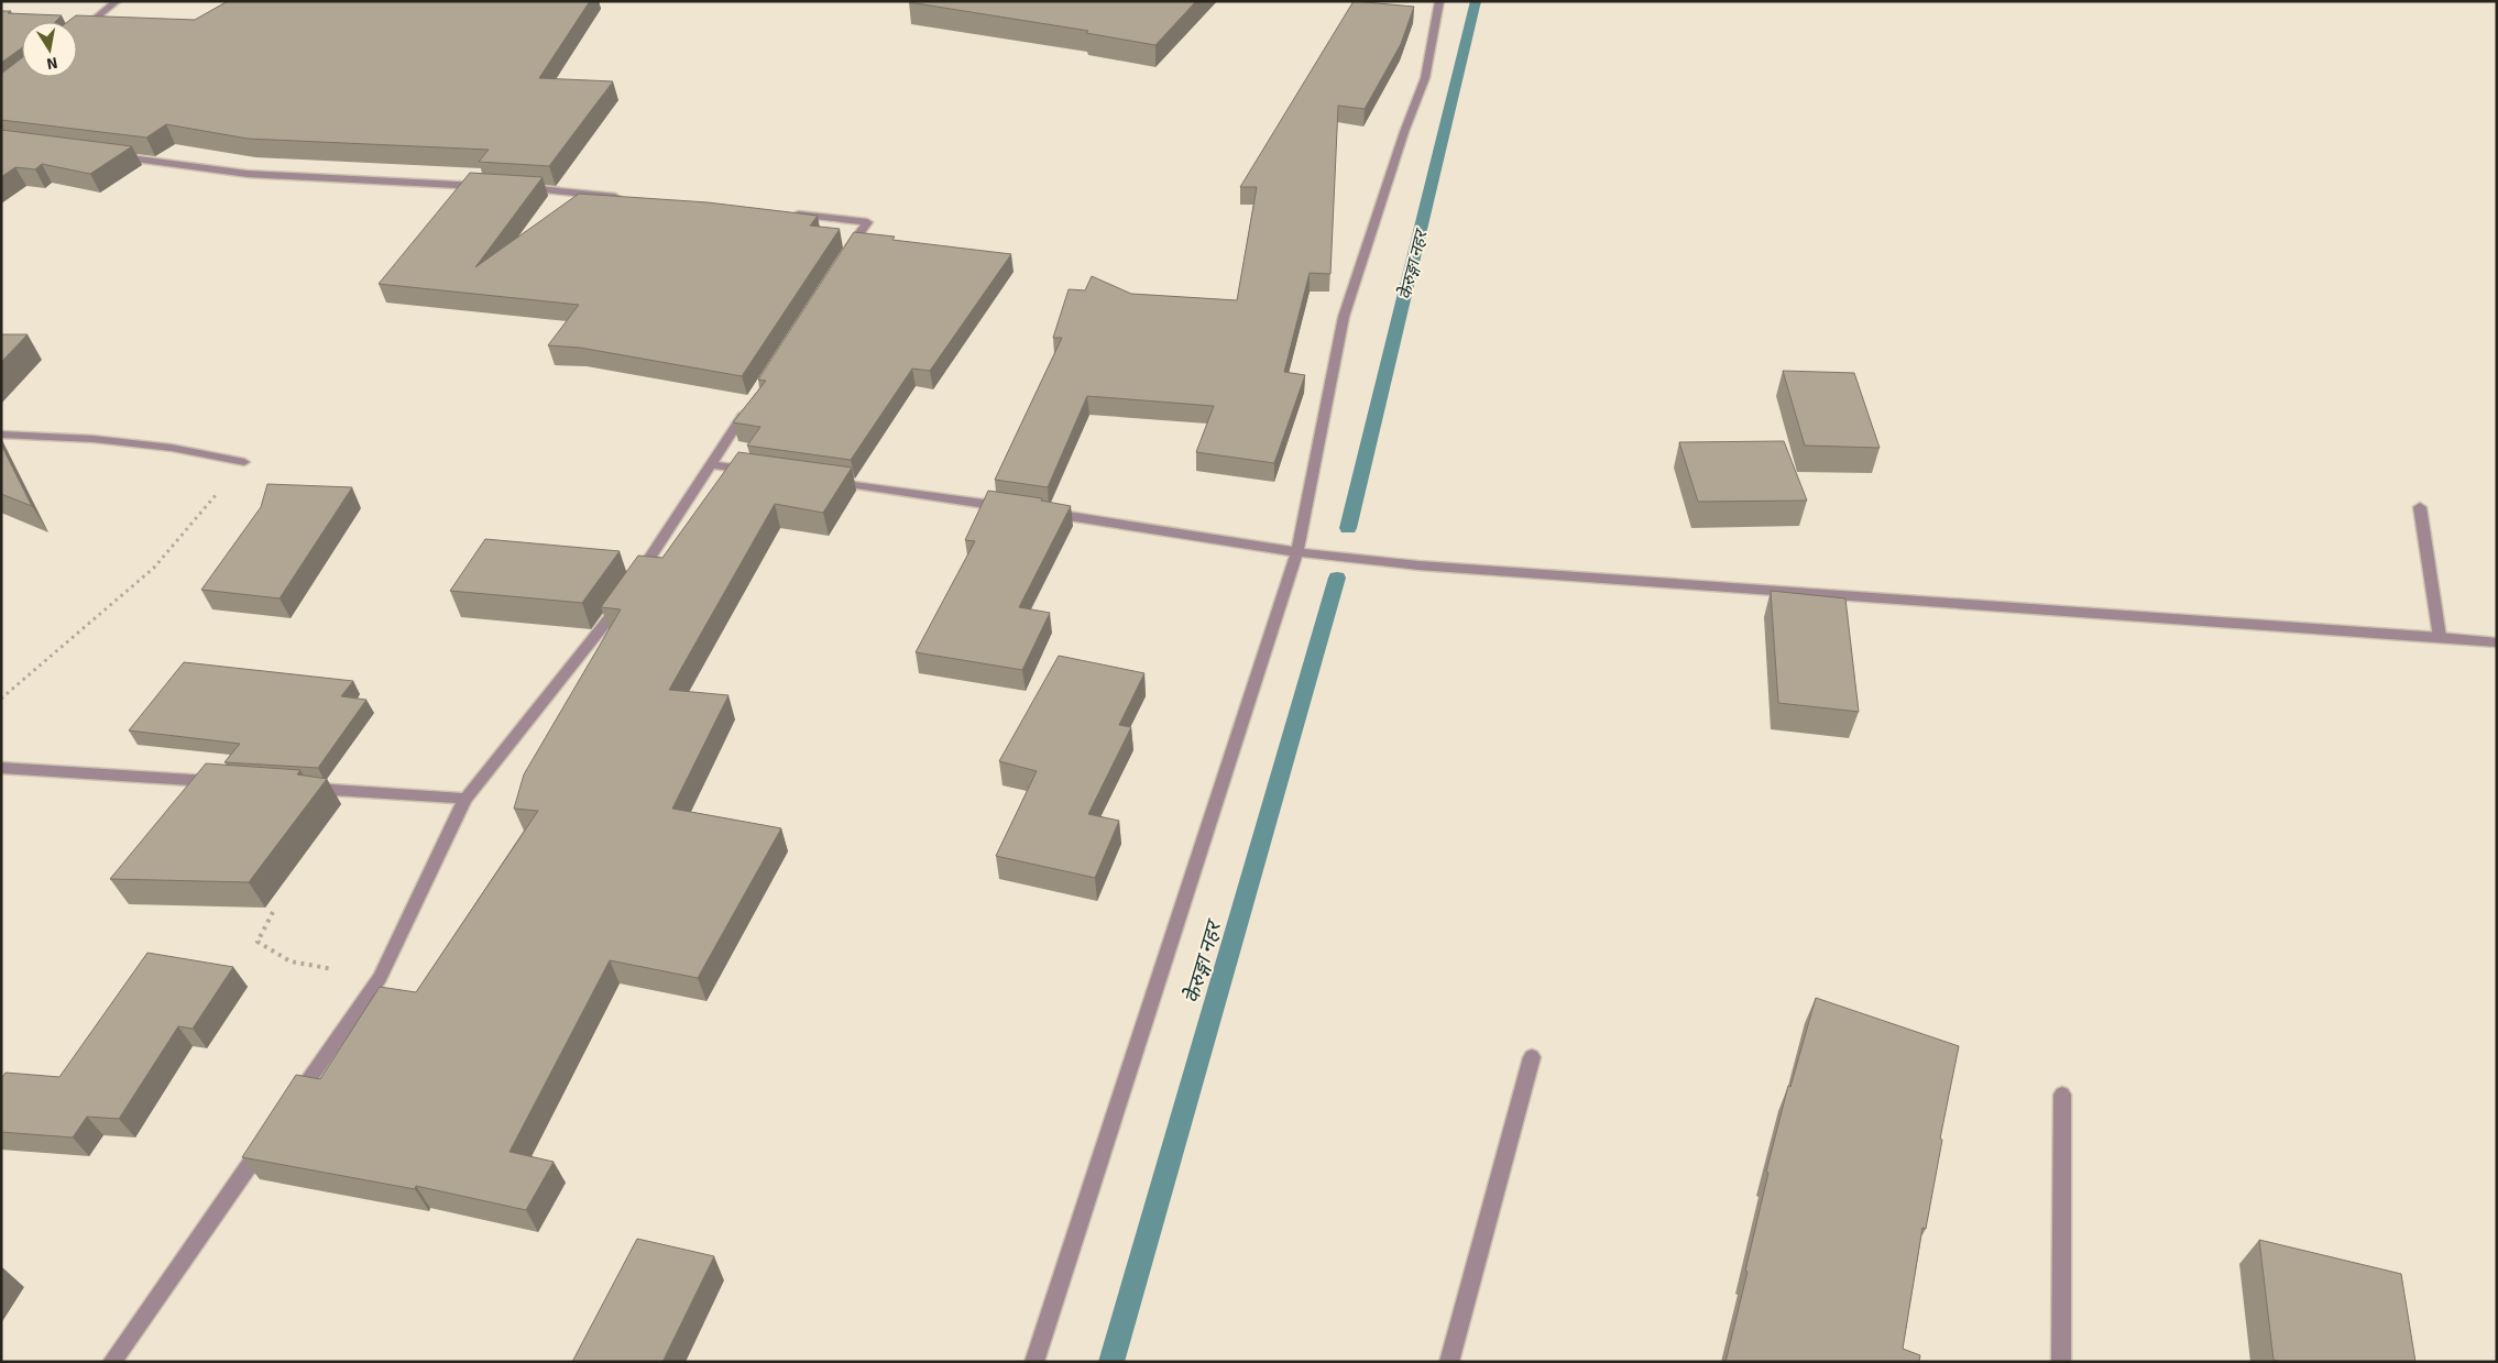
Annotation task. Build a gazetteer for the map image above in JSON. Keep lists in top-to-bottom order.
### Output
{
  "water": ["केेरुङ्गा नहर"],
  "north": "bottom"
}
